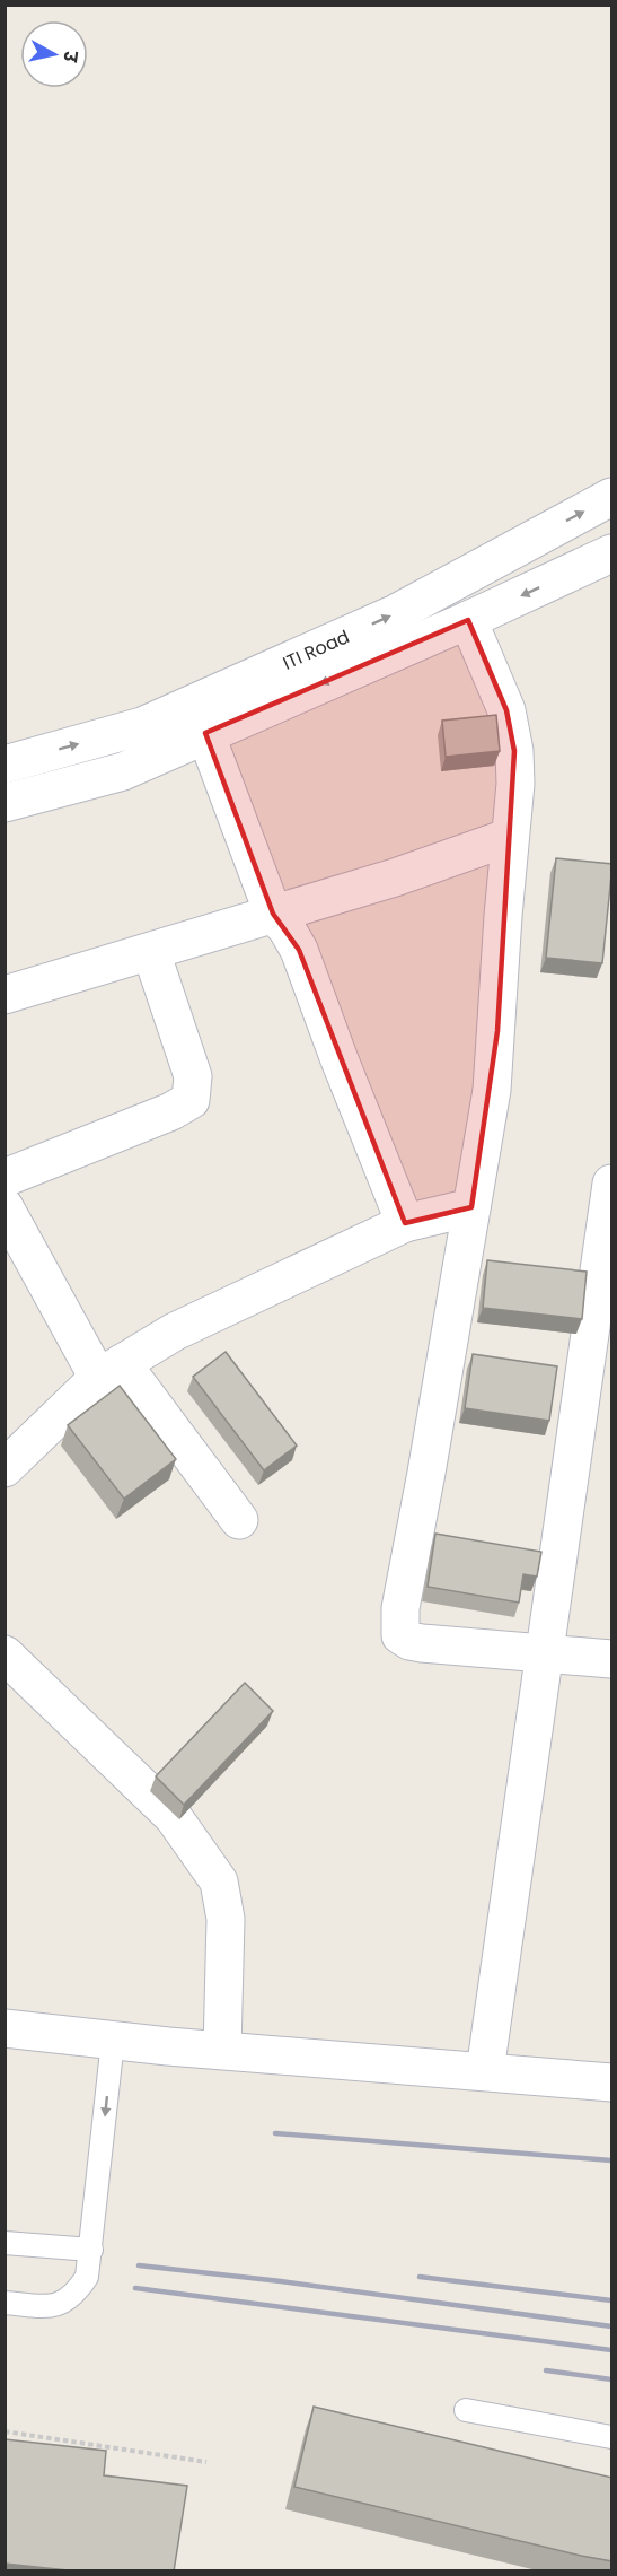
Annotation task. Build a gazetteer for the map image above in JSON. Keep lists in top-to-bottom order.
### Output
{
  "streets": {
    "street": ["ITI Road"]
  },
  "north": "right"
}
